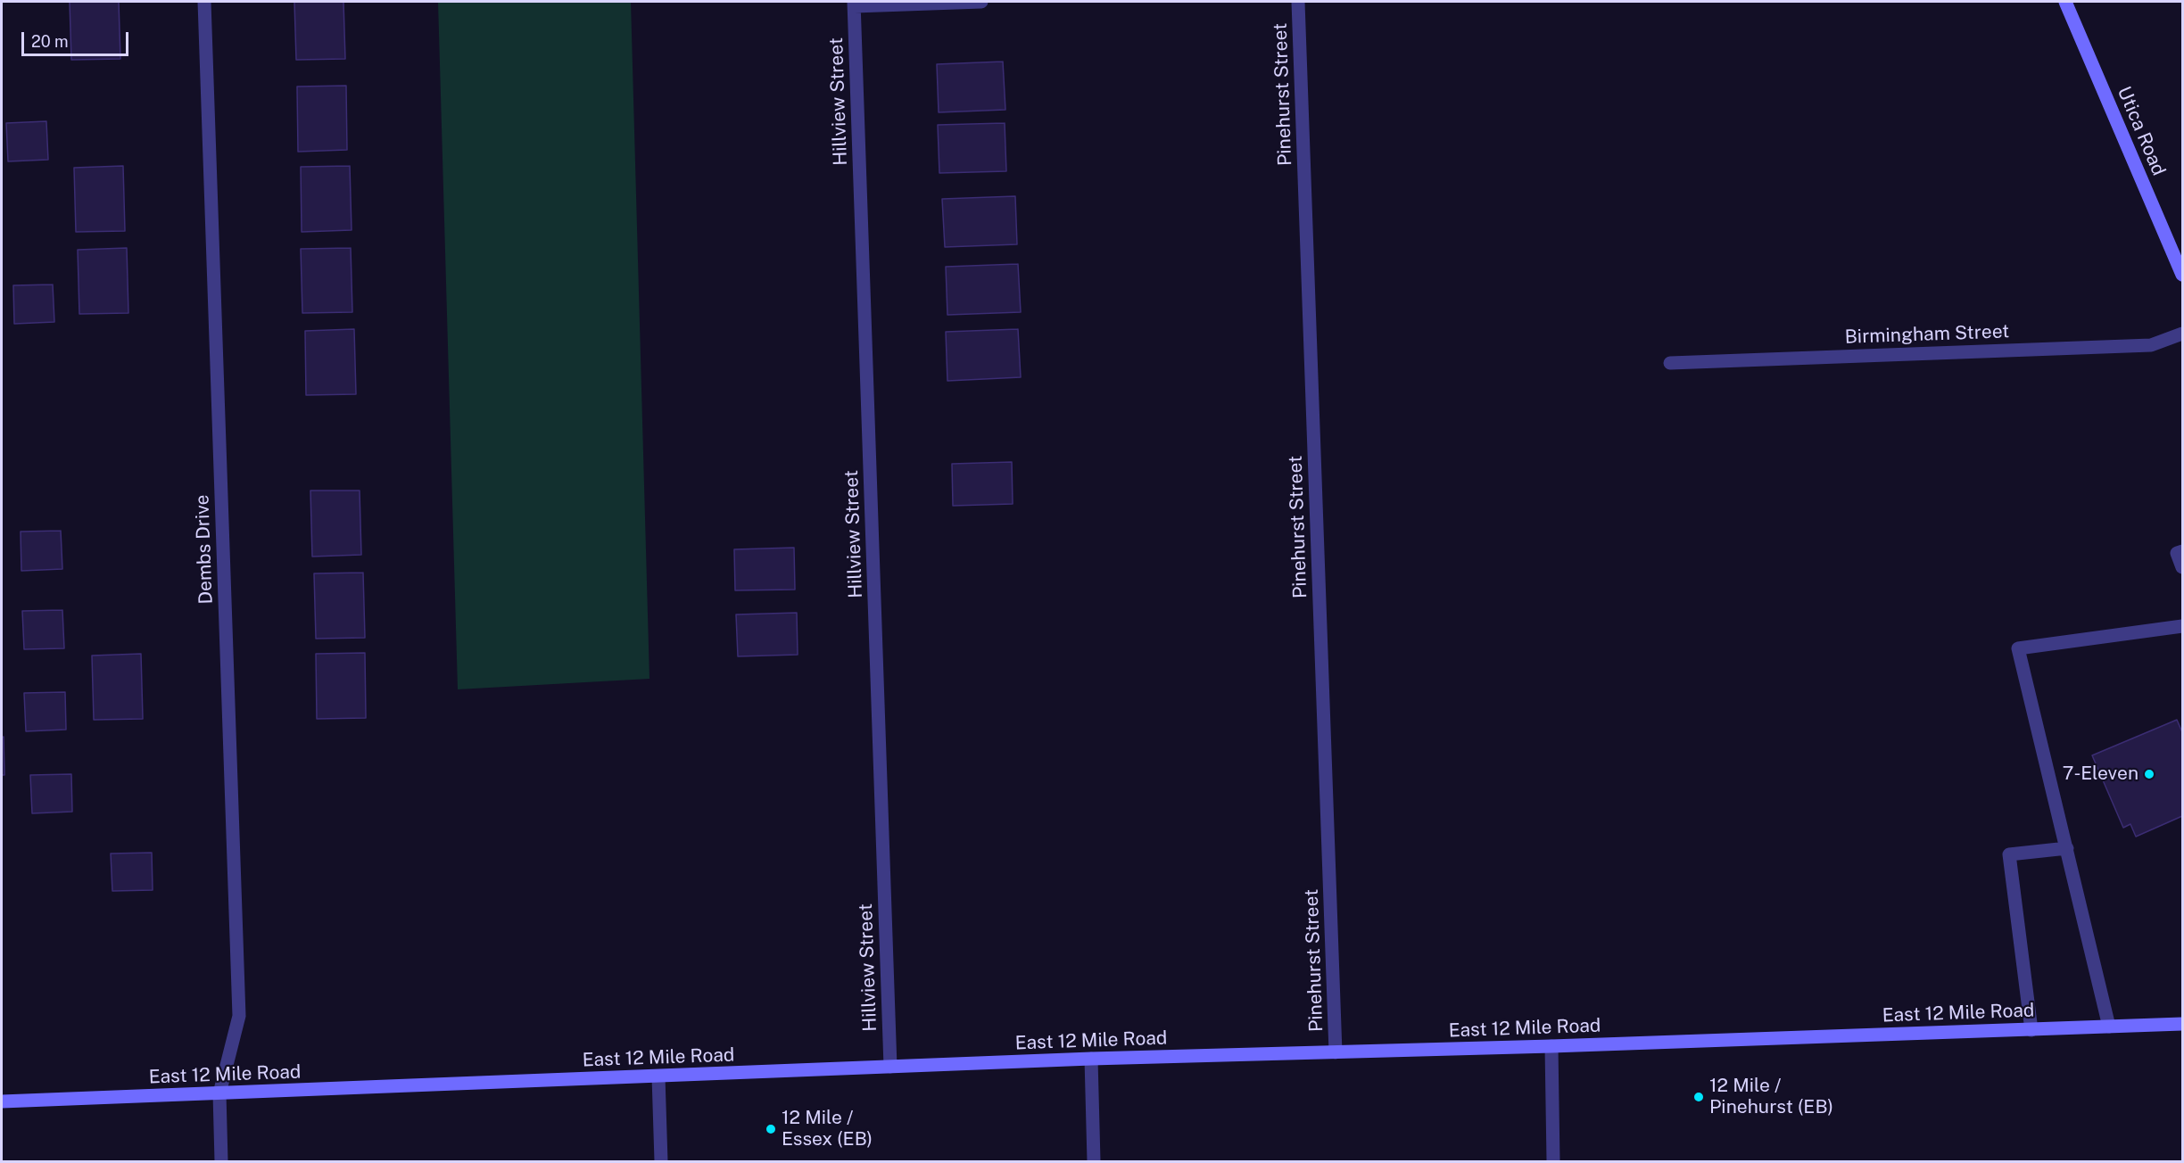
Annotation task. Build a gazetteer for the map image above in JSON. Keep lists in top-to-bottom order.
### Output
{
  "streets": {
    "main road": ["Utica Road", "East 12 Mile Road"],
    "street": [
      "Pinehurst Street",
      "Hillview Street",
      "Birmingham Street",
      "Dembs Drive"
    ]
  },
  "crossings": [
    ["Pinehurst Street", "East 12 Mile Road"],
    ["Hillview Street", "East 12 Mile Road"],
    ["Dembs Drive", "East 12 Mile Road"]
  ],
  "places": ["7-Eleven", "12 Mile / Pinehurst (EB)", "12 Mile / Essex (EB)"],
  "scale_bar": "20 m"
}
